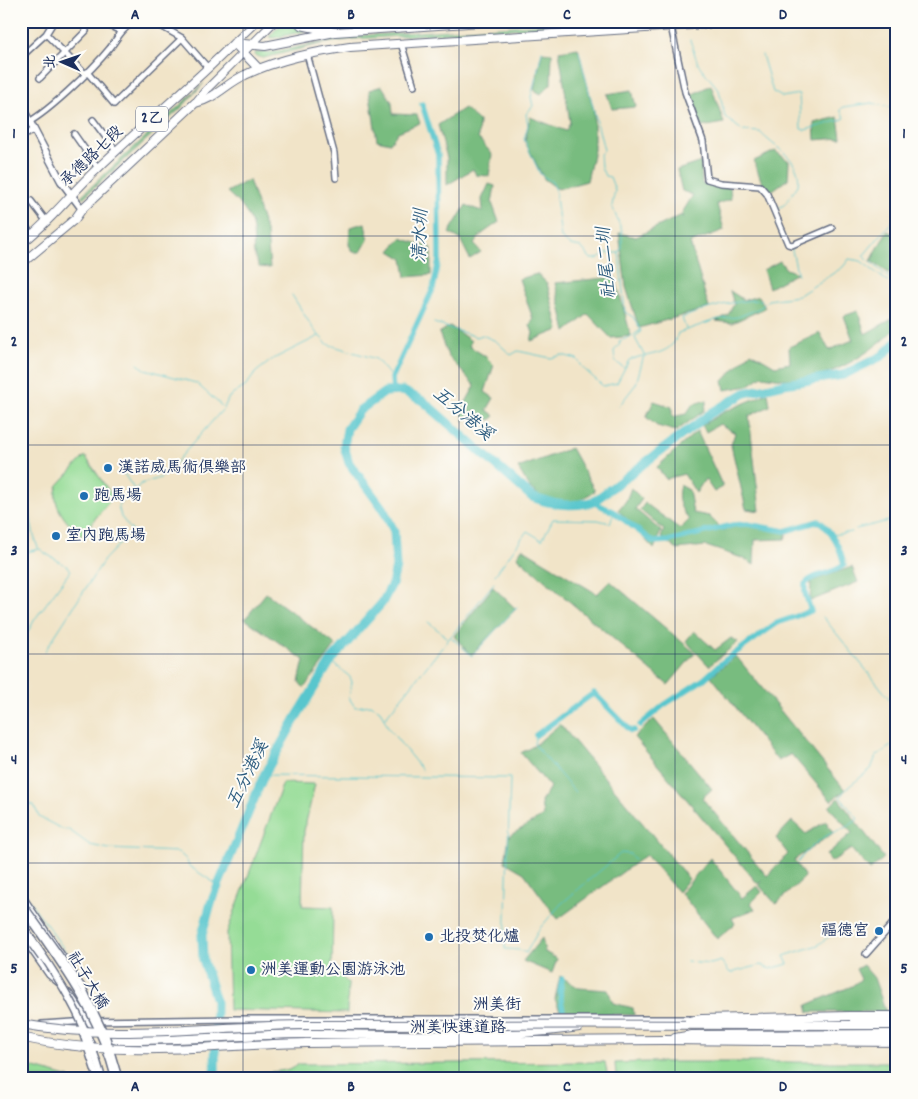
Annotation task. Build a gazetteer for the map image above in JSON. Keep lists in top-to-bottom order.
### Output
{
  "streets": {
    "main road": ["2乙", "承德路七段", "洲美快速道路"],
    "street": ["社子大橋", "洲美街"]
  },
  "crossings": [
    ["2乙", "承德路七段"],
    ["洲美街", "洲美快速道路"]
  ],
  "water": ["清水圳", "社尾二圳", "五分港溪"],
  "places": [
    "漢諾威馬術俱樂部",
    "跑馬場",
    "室內跑馬場",
    "福德宮",
    "北投焚化爐",
    "洲美運動公園游泳池"
  ],
  "north": "left",
  "grid": {
    "columns": [
      "A",
      "B",
      "C",
      "D"
    ],
    "rows": [
      "1",
      "2",
      "3",
      "4",
      "5"
    ]
  }
}
